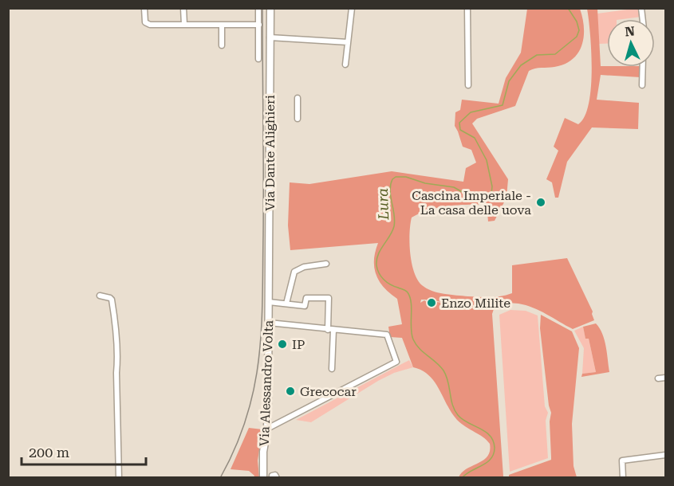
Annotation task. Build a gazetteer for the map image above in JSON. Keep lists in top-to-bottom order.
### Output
{
  "streets": {
    "street": ["Via Dante Alighieri", "Via Alessandro Volta"]
  },
  "crossings": [
    ["Via Dante Alighieri", "Via Alessandro Volta"]
  ],
  "water": ["Lura"],
  "places": [
    "Cascina Imperiale - La casa delle uova",
    "Enzo Milite",
    "IP",
    "Grecocar"
  ],
  "scale_bar": "200 m",
  "north": "top"
}
